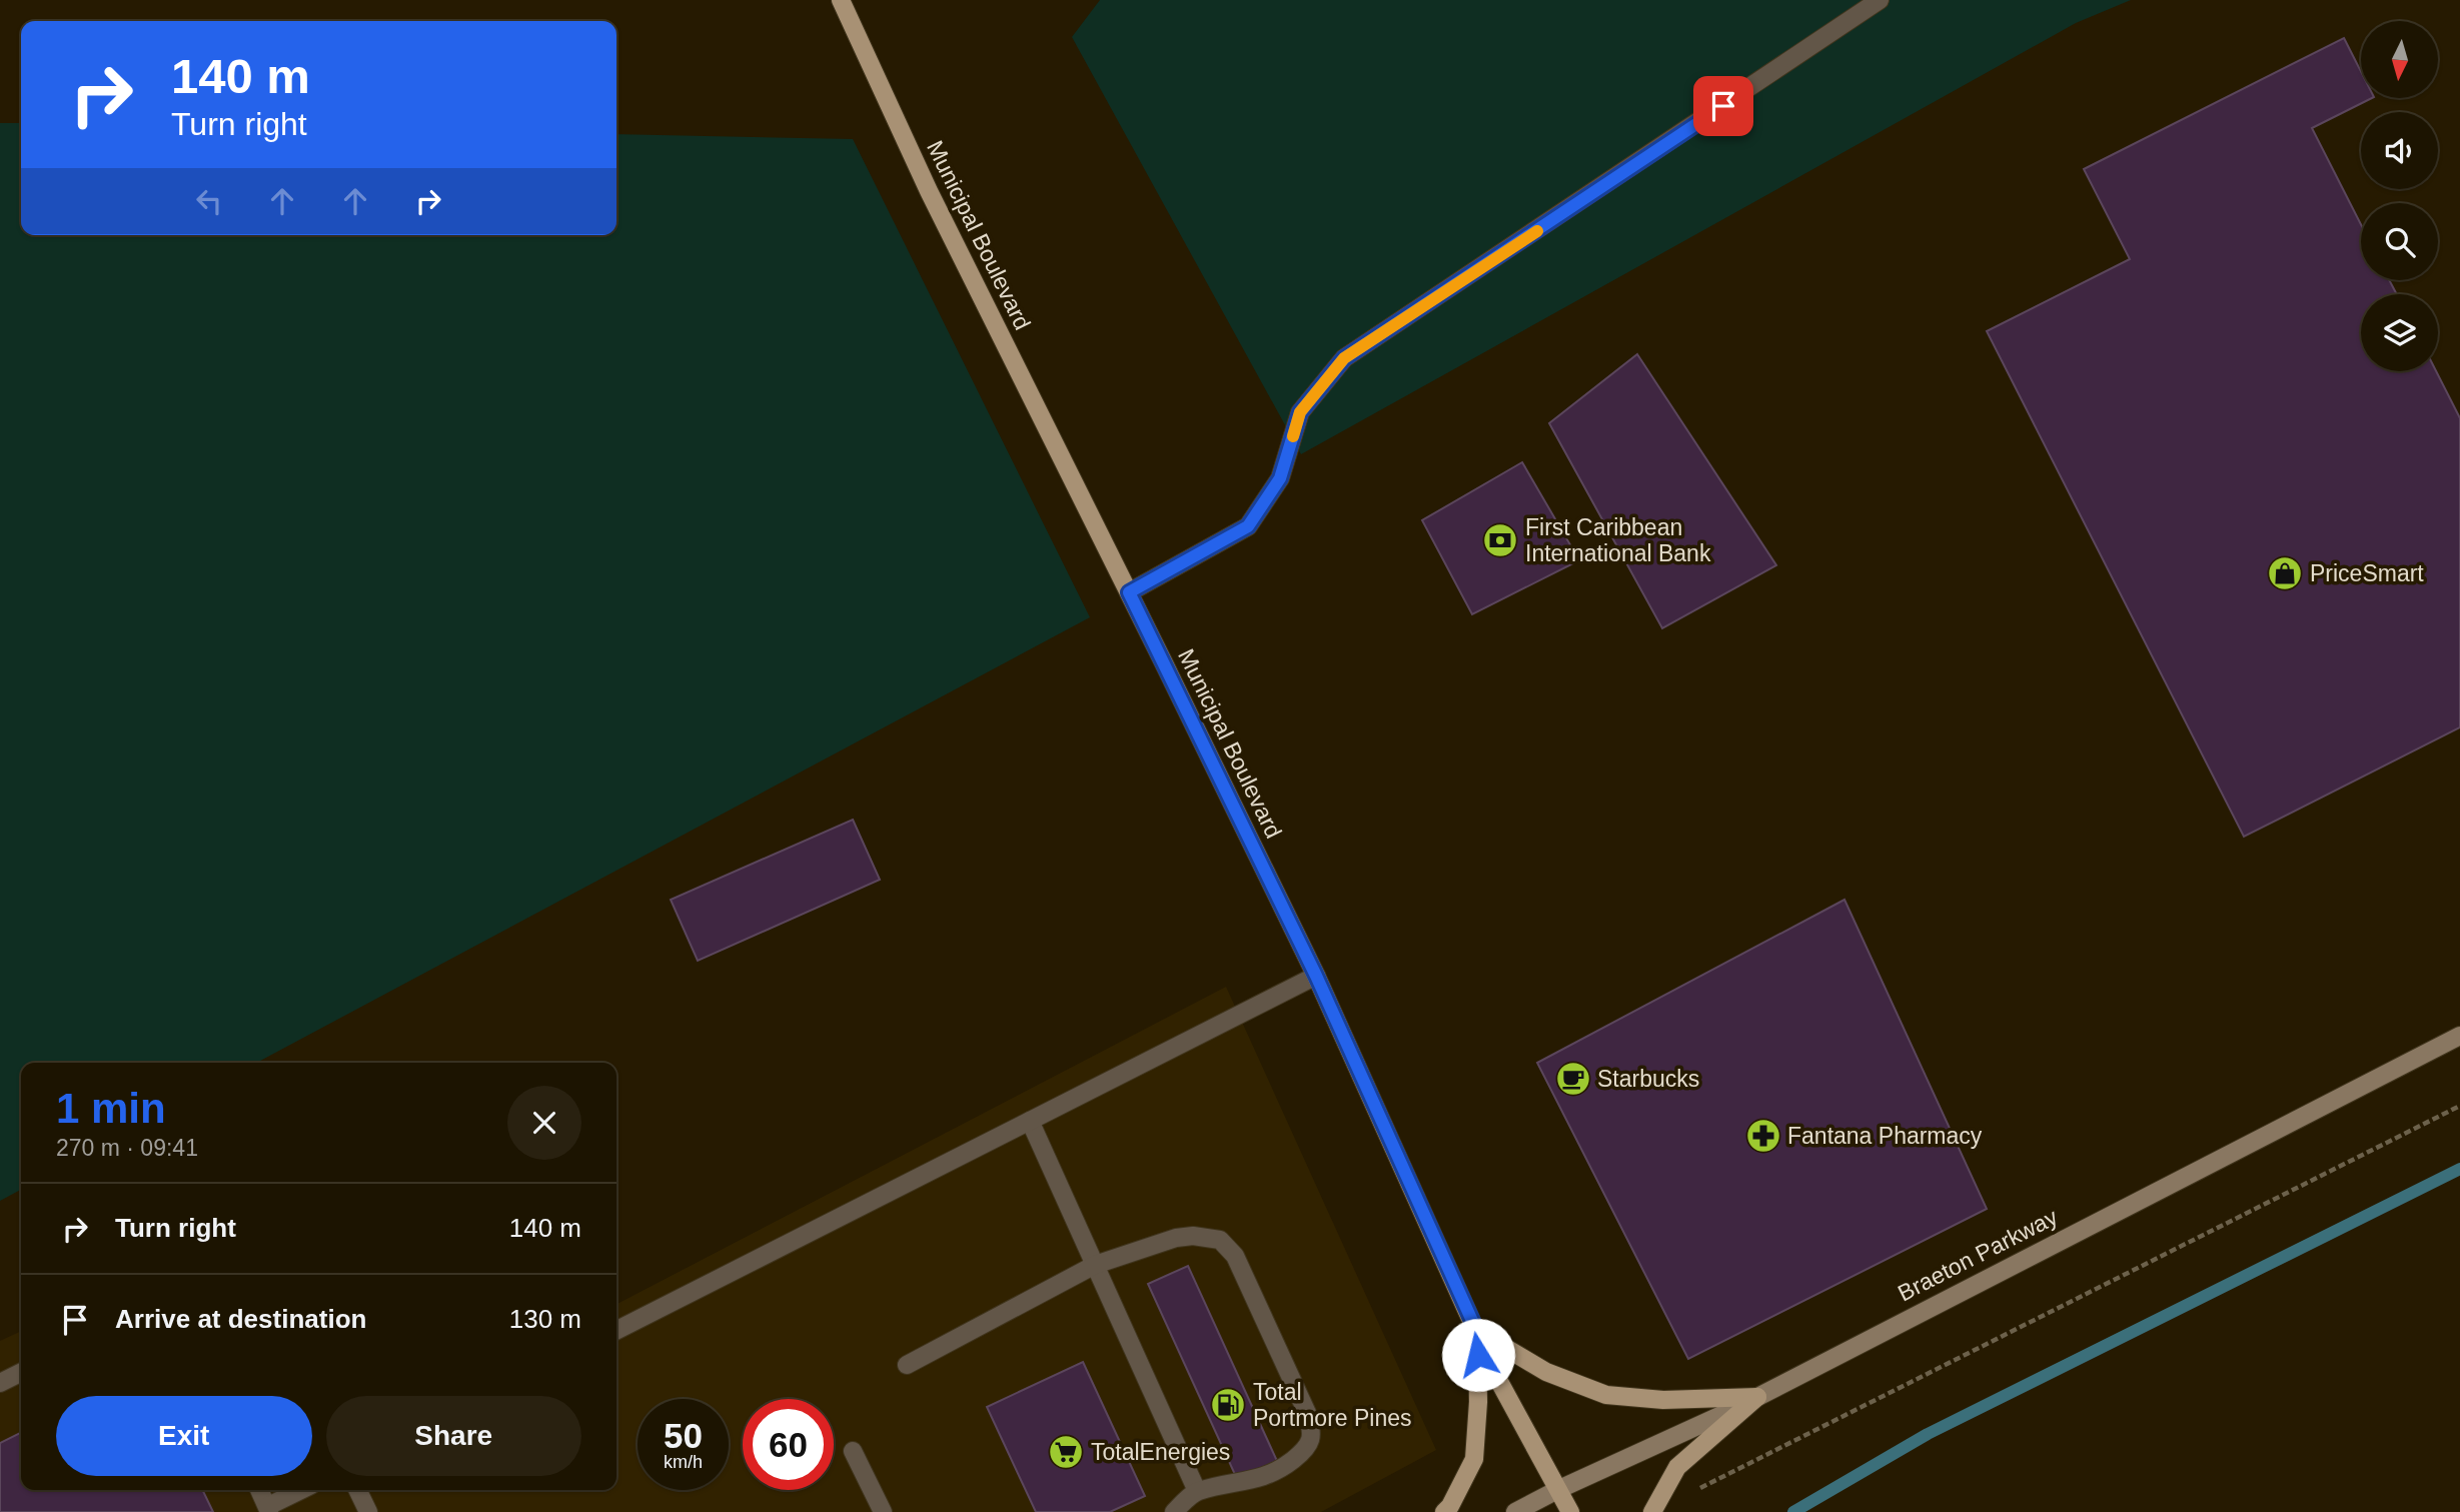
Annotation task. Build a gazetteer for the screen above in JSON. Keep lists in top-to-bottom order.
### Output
{
  "streets": {
    "main road": ["Municipal Boulevard"],
    "street": ["Braeton Parkway"]
  },
  "crossings": [
    ["Municipal Boulevard", "Braeton Parkway"]
  ],
  "places": {
    "bank": ["First Caribbean International Bank"],
    "shop": ["PriceSmart"],
    "cafe": ["Starbucks"],
    "pharmacy": ["Fantana Pharmacy"],
    "fuel station": ["Total Portmore Pines"],
    "supermarket": ["TotalEnergies"]
  },
  "north": "bottom",
  "page": {
    "turn": ["140 m", "Turn right"],
    "heading": ["1 min", "270 m · 09:41"],
    "list": [
      {
        "name": "Turn right",
        "value": "140 m"
      },
      {
        "name": "Arrive at destination",
        "value": "130 m"
      }
    ],
    "buttons": ["Exit", "Share"],
    "speed": "50 km/h",
    "limit": "60"
  }
}
